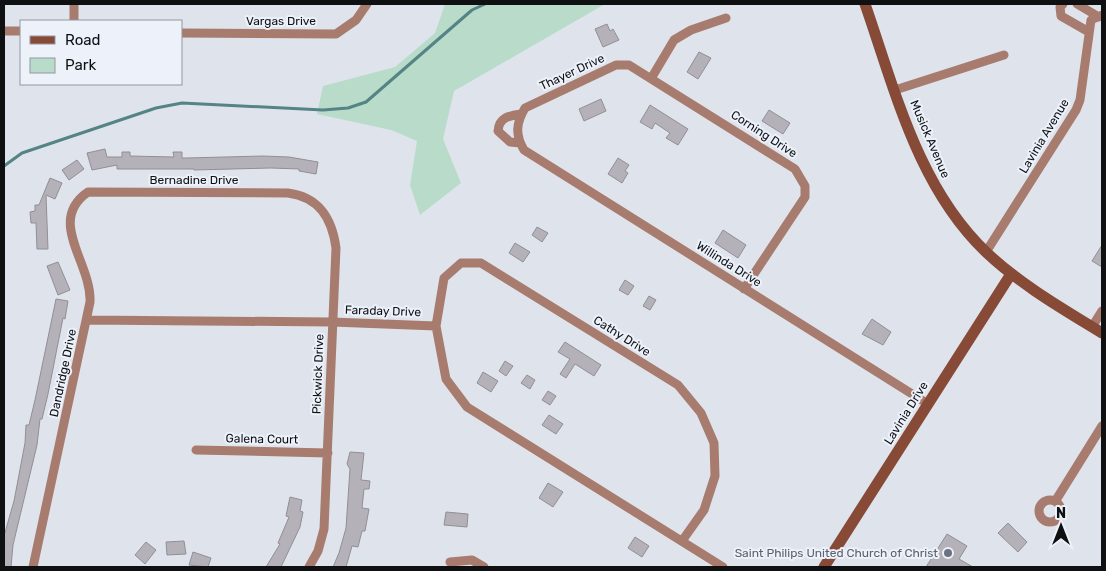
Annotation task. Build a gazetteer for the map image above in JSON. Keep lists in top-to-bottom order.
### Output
{
  "streets": {
    "street": [
      "Vargas Drive",
      "Thayer Drive",
      "Corning Drive",
      "Lavinia Avenue",
      "Musick Avenue",
      "Bernadine Drive",
      "Willinda Drive",
      "Faraday Drive",
      "Cathy Drive",
      "Dandridge Drive",
      "Pickwick Drive",
      "Lavinia Drive",
      "Galena Court"
    ]
  },
  "crossings": [
    ["Thayer Drive", "Corning Drive"],
    ["Thayer Drive", "Willinda Drive"],
    ["Corning Drive", "Willinda Drive"],
    ["Lavinia Avenue", "Musick Avenue"],
    ["Musick Avenue", "Lavinia Drive"],
    ["Bernadine Drive", "Dandridge Drive"],
    ["Bernadine Drive", "Pickwick Drive"],
    ["Willinda Drive", "Lavinia Drive"],
    ["Faraday Drive", "Cathy Drive"],
    ["Faraday Drive", "Dandridge Drive"],
    ["Faraday Drive", "Pickwick Drive"],
    ["Pickwick Drive", "Galena Court"]
  ],
  "places": ["Saint Philips United Church of Christ"],
  "legend": ["Road", "Park"],
  "north": "top"
}
